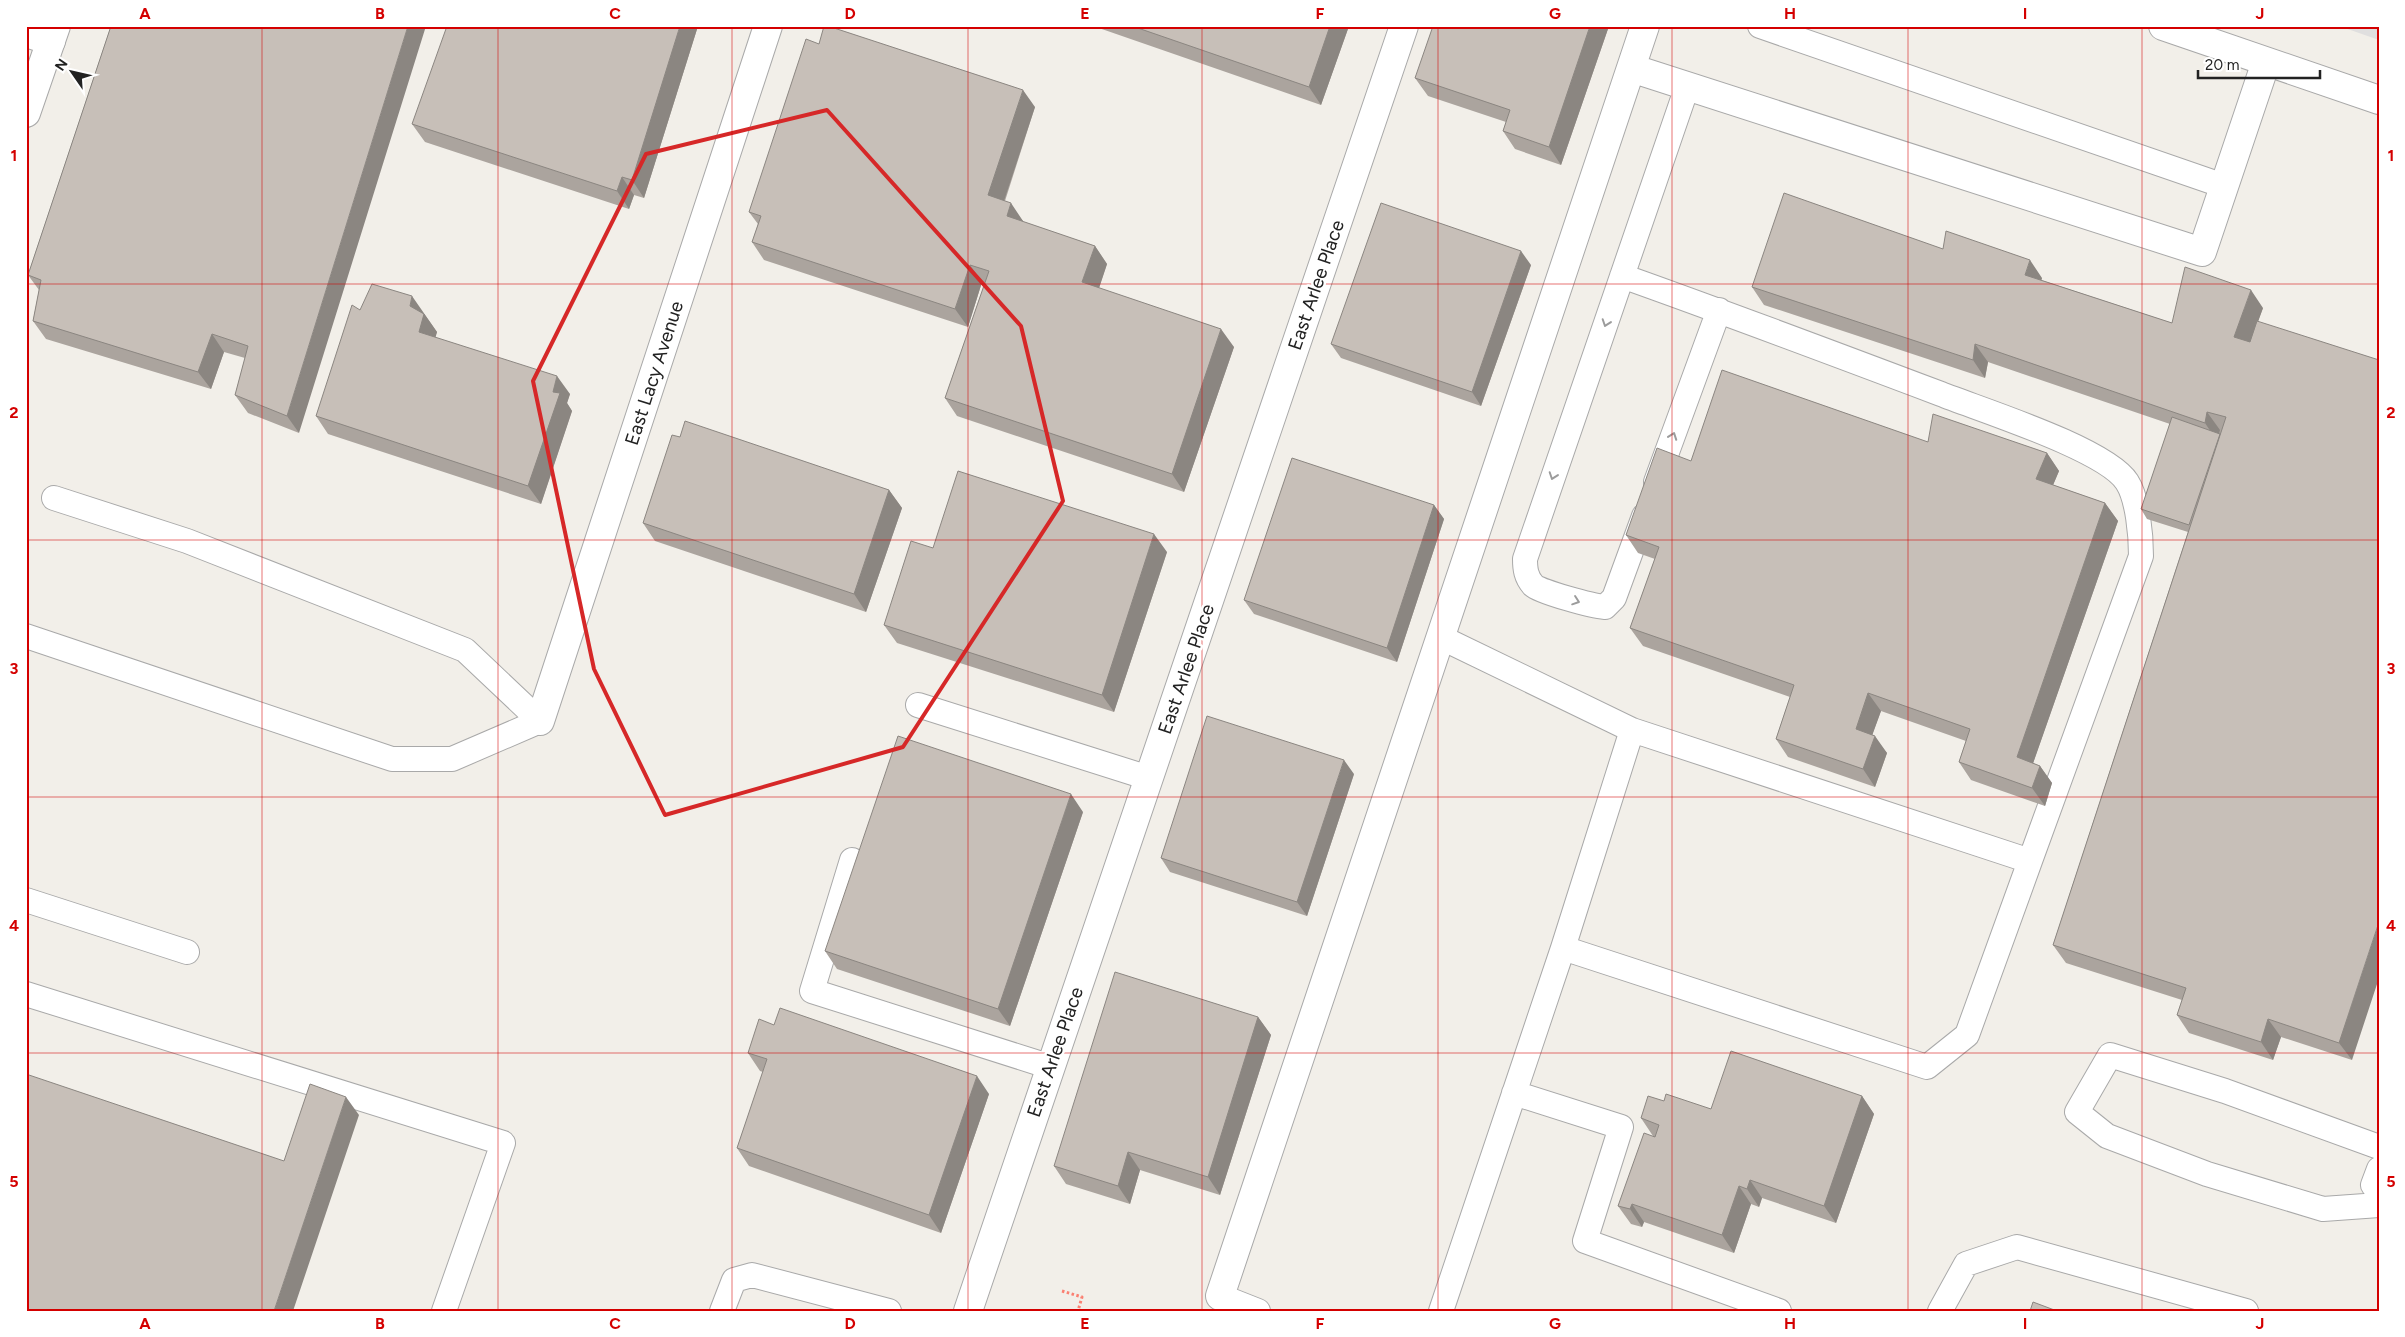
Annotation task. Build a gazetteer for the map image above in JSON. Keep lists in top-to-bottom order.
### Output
{
  "streets": {
    "street": ["East Arlee Place", "East Lacy Avenue"]
  },
  "scale_bar": "20 m",
  "north": "top left",
  "grid": {
    "columns": [
      "A",
      "B",
      "C",
      "D",
      "E",
      "F",
      "G",
      "H",
      "I",
      "J"
    ],
    "rows": [
      "1",
      "2",
      "3",
      "4",
      "5"
    ]
  }
}
